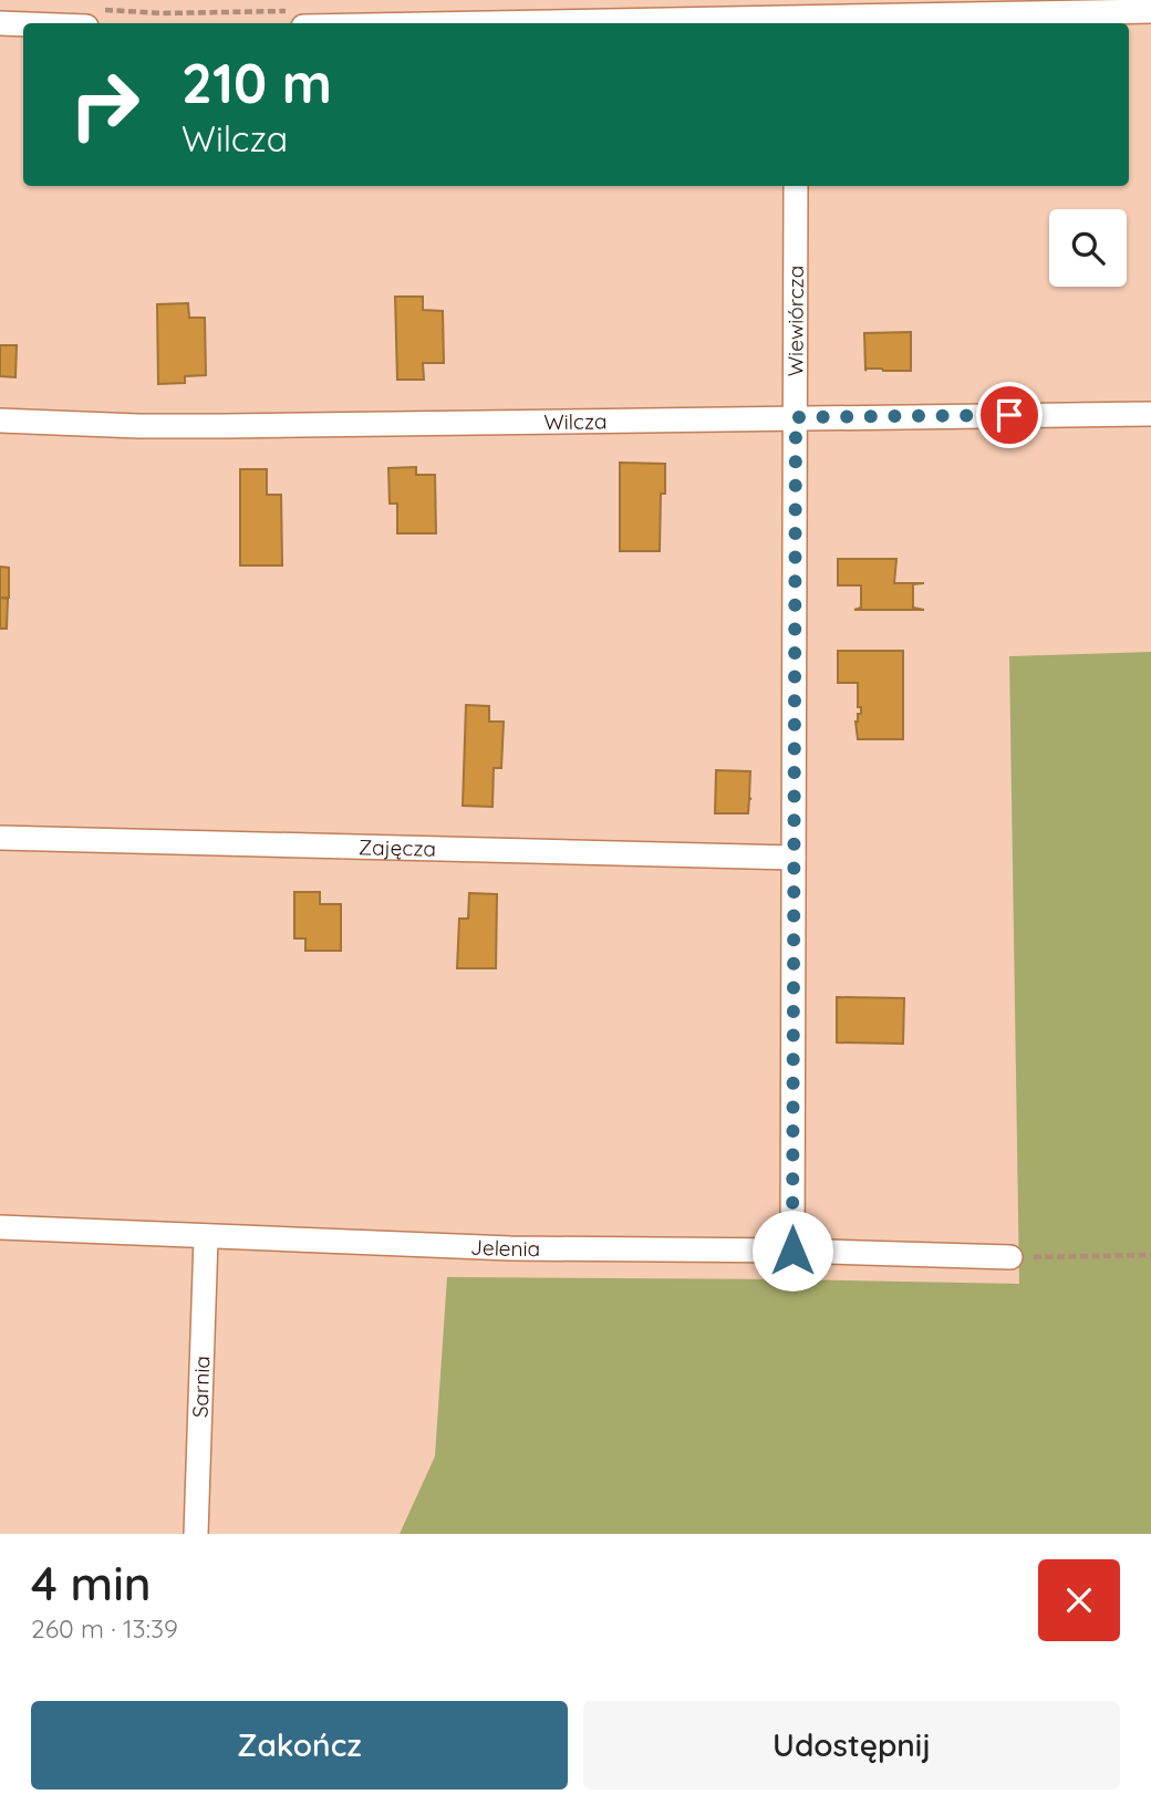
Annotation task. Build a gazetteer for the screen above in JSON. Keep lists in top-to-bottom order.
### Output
{
  "streets": {
    "street": [
      "Wiewiórcza",
      "Wilcza",
      "Zajęcza",
      "Jelenia",
      "Sarnia"
    ]
  },
  "crossings": [
    ["Wiewiórcza", "Wilcza"],
    ["Wiewiórcza", "Zajęcza"],
    ["Wiewiórcza", "Jelenia"],
    ["Jelenia", "Sarnia"]
  ],
  "page": {
    "turn": ["210 m", "Wilcza"],
    "heading": ["4 min", "260 m · 13:39"],
    "buttons": ["Zakończ", "Udostępnij"]
  }
}
